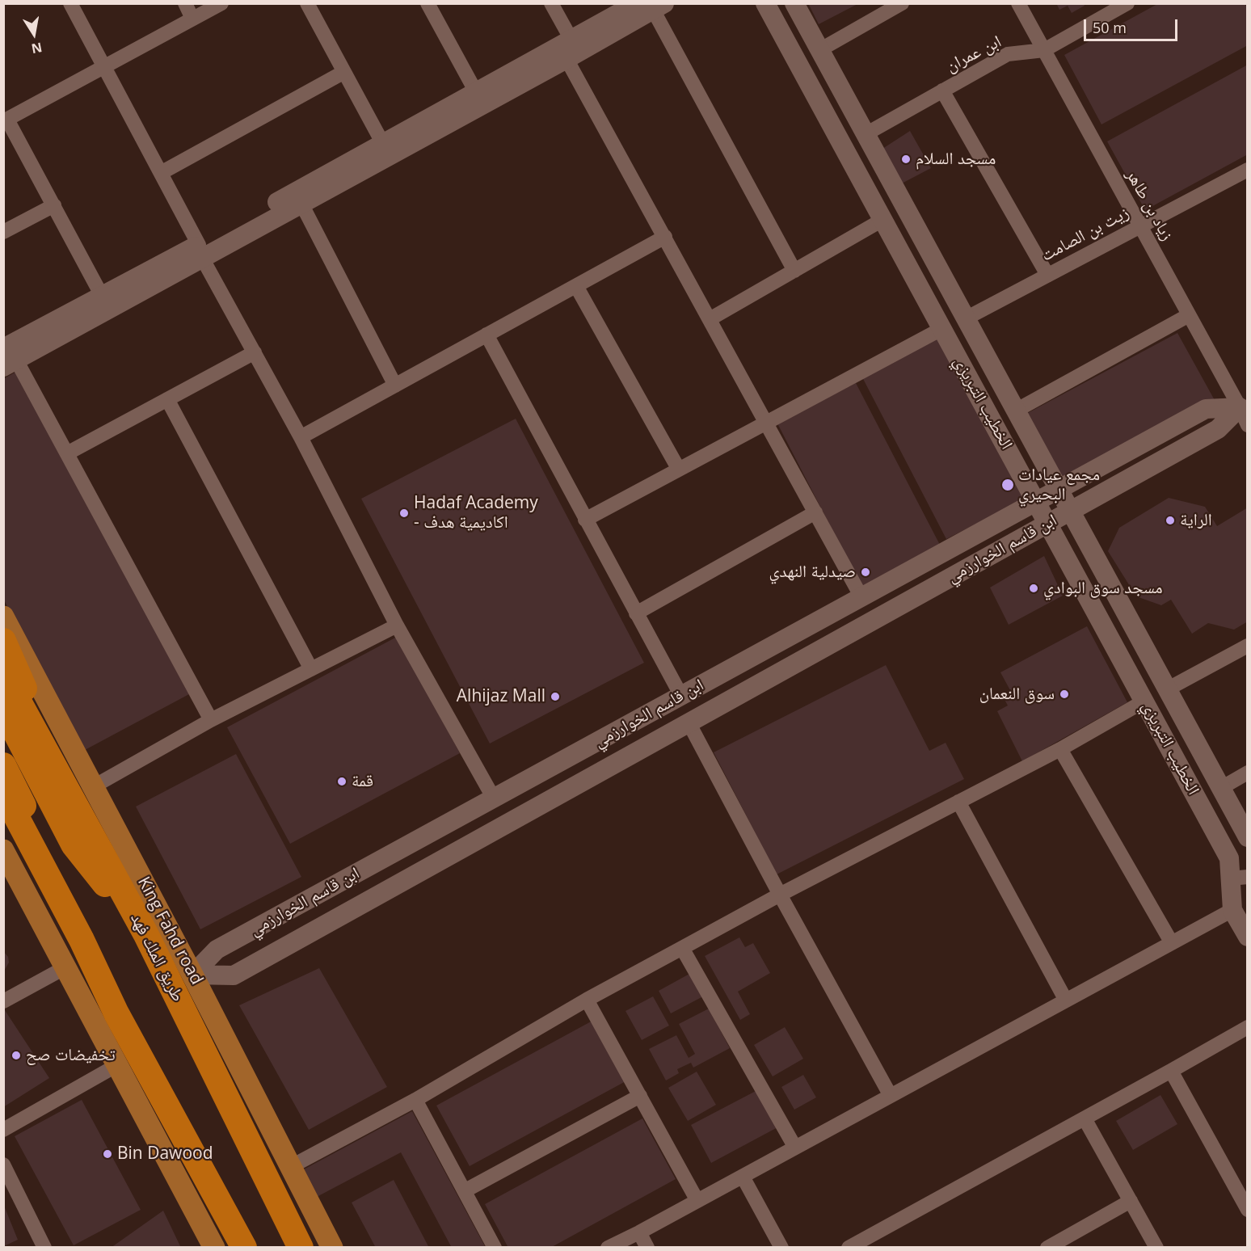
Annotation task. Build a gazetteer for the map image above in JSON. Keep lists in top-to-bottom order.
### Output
{
  "streets": {
    "highway": ["طريق الملك فهد"],
    "main road": ["King Fahd road"],
    "street": [
      "ابن عمران",
      "زياد بن طاهر",
      "زيت بن الصامت",
      "الخطيب التبريزي",
      "ابن قاسم الخوارزمي"
    ]
  },
  "crossings": [
    ["ابن عمران", "زياد بن طاهر"],
    ["ابن عمران", "الخطيب التبريزي"],
    ["زياد بن طاهر", "زيت بن الصامت"],
    ["زياد بن طاهر", "ابن قاسم الخوارزمي"],
    ["زيت بن الصامت", "الخطيب التبريزي"],
    ["الخطيب التبريزي", "ابن قاسم الخوارزمي"],
    ["ابن قاسم الخوارزمي", "King Fahd road"]
  ],
  "places": [
    "مسجد السلام",
    "مجمع عيادات البحيري",
    "Hadaf Academy - اكاديمية هدف",
    "الراية",
    "صيدلية النهدي",
    "مسجد سوق البوادي",
    "سوق النعمان",
    "Alhijaz Mall",
    "قمة",
    "تخفيضات صح",
    "Bin Dawood"
  ],
  "scale_bar": "50 m",
  "north": "bottom"
}
